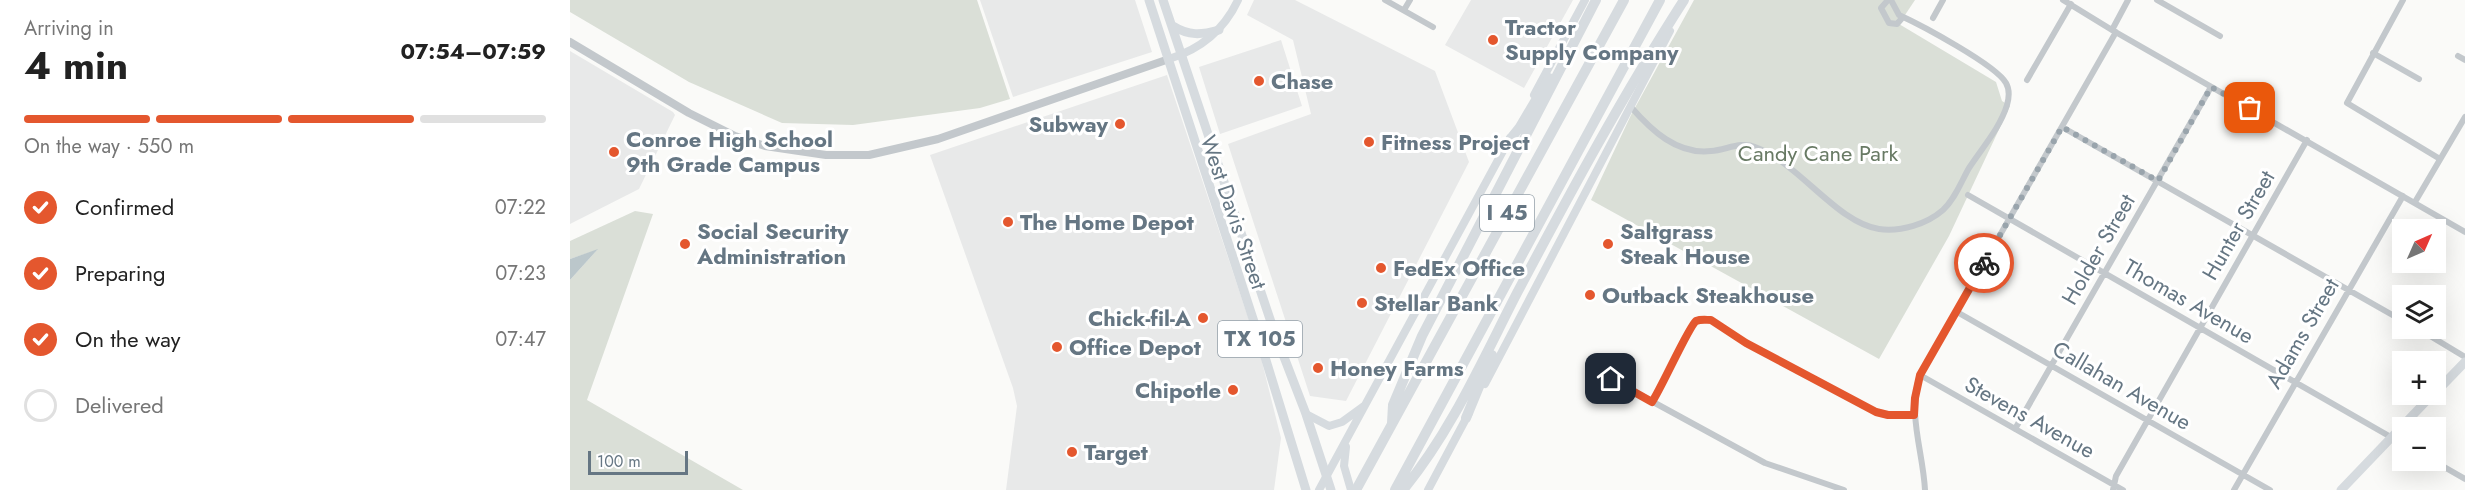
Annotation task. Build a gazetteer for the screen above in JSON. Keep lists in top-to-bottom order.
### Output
{
  "streets": {
    "highway": ["I 45"],
    "main road": ["West Davis Street", "TX 105"],
    "street": [
      "Hunter Street",
      "Holder Street",
      "Thomas Avenue",
      "Adams Street",
      "Callahan Avenue",
      "Stevens Avenue"
    ]
  },
  "crossings": [
    ["Hunter Street", "Thomas Avenue"],
    ["Hunter Street", "Callahan Avenue"],
    ["Hunter Street", "Stevens Avenue"],
    ["Holder Street", "Thomas Avenue"],
    ["Holder Street", "Callahan Avenue"],
    ["Holder Street", "Stevens Avenue"],
    ["Thomas Avenue", "Adams Street"],
    ["Adams Street", "Callahan Avenue"]
  ],
  "parks": ["Candy Cane Park"],
  "places": [
    "Tractor Supply Company",
    "Chase",
    "Subway",
    "Fitness Project",
    "Conroe High School 9th Grade Campus",
    "The Home Depot",
    "Social Security Administration",
    "Saltgrass Steak House",
    "FedEx Office",
    "Outback Steakhouse",
    "Stellar Bank",
    "Chick-fil-A",
    "Office Depot",
    "Honey Farms",
    "Chipotle",
    "Target"
  ],
  "scale_bar": "100 m",
  "north": "top right",
  "page": {
    "heading": ["4 min", "Arriving in", "07:54–07:59"],
    "bar": "On the way · 550 m",
    "list": [
      ["Confirmed", "07:22"],
      ["Preparing", "07:23"],
      ["On the way", "07:47"],
      "Delivered"
    ],
    "map_buttons": ["+", "−"],
    "scale": "100 m"
  }
}
